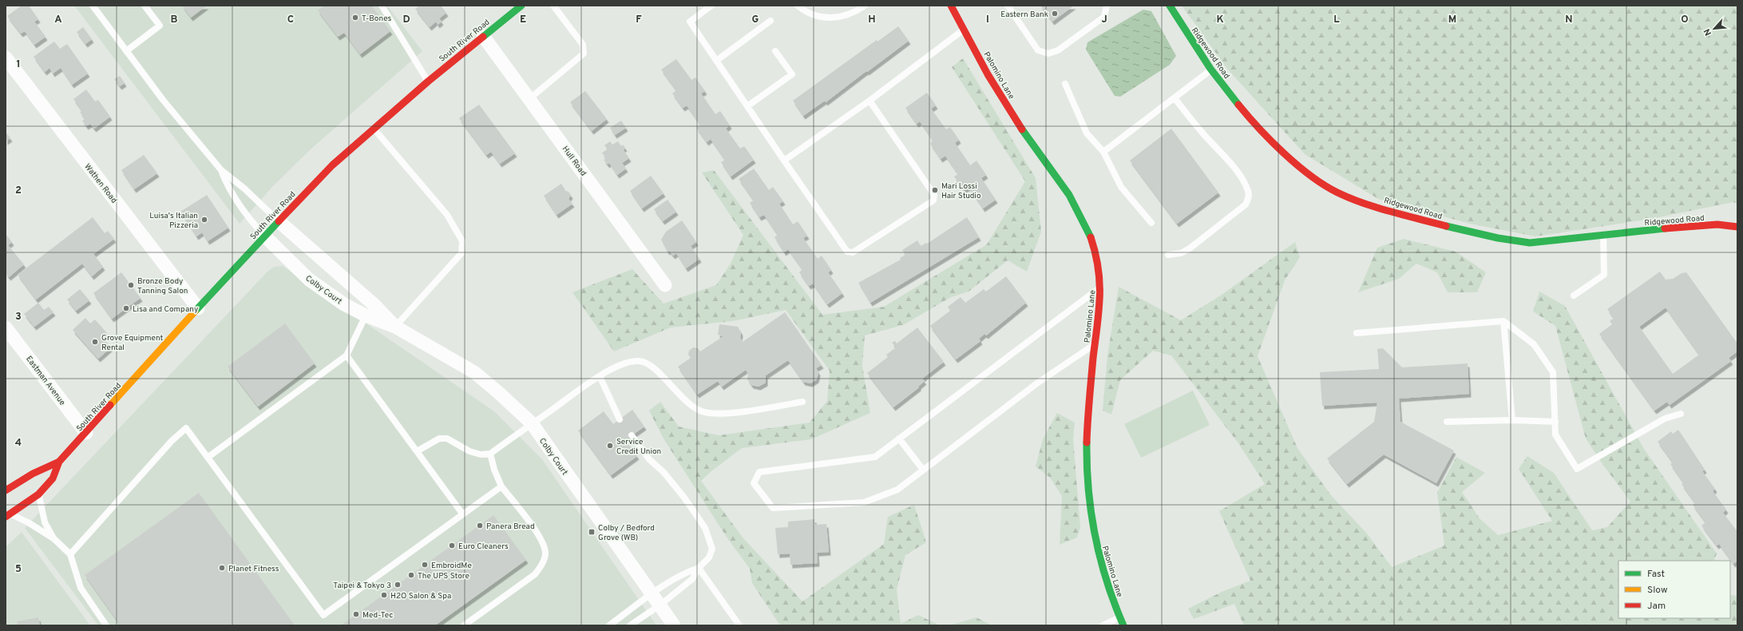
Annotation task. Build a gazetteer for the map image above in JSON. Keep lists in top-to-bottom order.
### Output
{
  "streets": {
    "street": [
      "South River Road",
      "Ridgewood Road",
      "Palomino Lane",
      "Hull Road",
      "Wathen Road",
      "Colby Court",
      "Eastman Avenue"
    ]
  },
  "crossings": [
    ["South River Road", "Hull Road"],
    ["South River Road", "Wathen Road"],
    ["South River Road", "Colby Court"],
    ["South River Road", "Eastman Avenue"]
  ],
  "places": {
    "other": [
      "Eastern Bank",
      "T-Bones",
      "Mari Lossi Hair Studio",
      "Luisa's Italian Pizzeria",
      "Bronze Body Tanning Salon",
      "Lisa and Company",
      "Grove Equipment Rental",
      "Service Credit Union",
      "Panera Bread",
      "Euro Cleaners",
      "EmbroidMe",
      "Planet Fitness",
      "The UPS Store",
      "Taipei & Tokyo 3",
      "H2O Salon & Spa",
      "Med-Tec"
    ],
    "transit": ["Colby / Bedford Grove (WB)"]
  },
  "legend": ["Fast", "Slow", "Jam"],
  "north": "bottom left",
  "grid": {
    "columns": [
      "A",
      "B",
      "C",
      "D",
      "E",
      "F",
      "G",
      "H",
      "I",
      "J",
      "K",
      "L",
      "M",
      "N",
      "O"
    ],
    "rows": [
      "1",
      "2",
      "3",
      "4",
      "5"
    ]
  }
}
